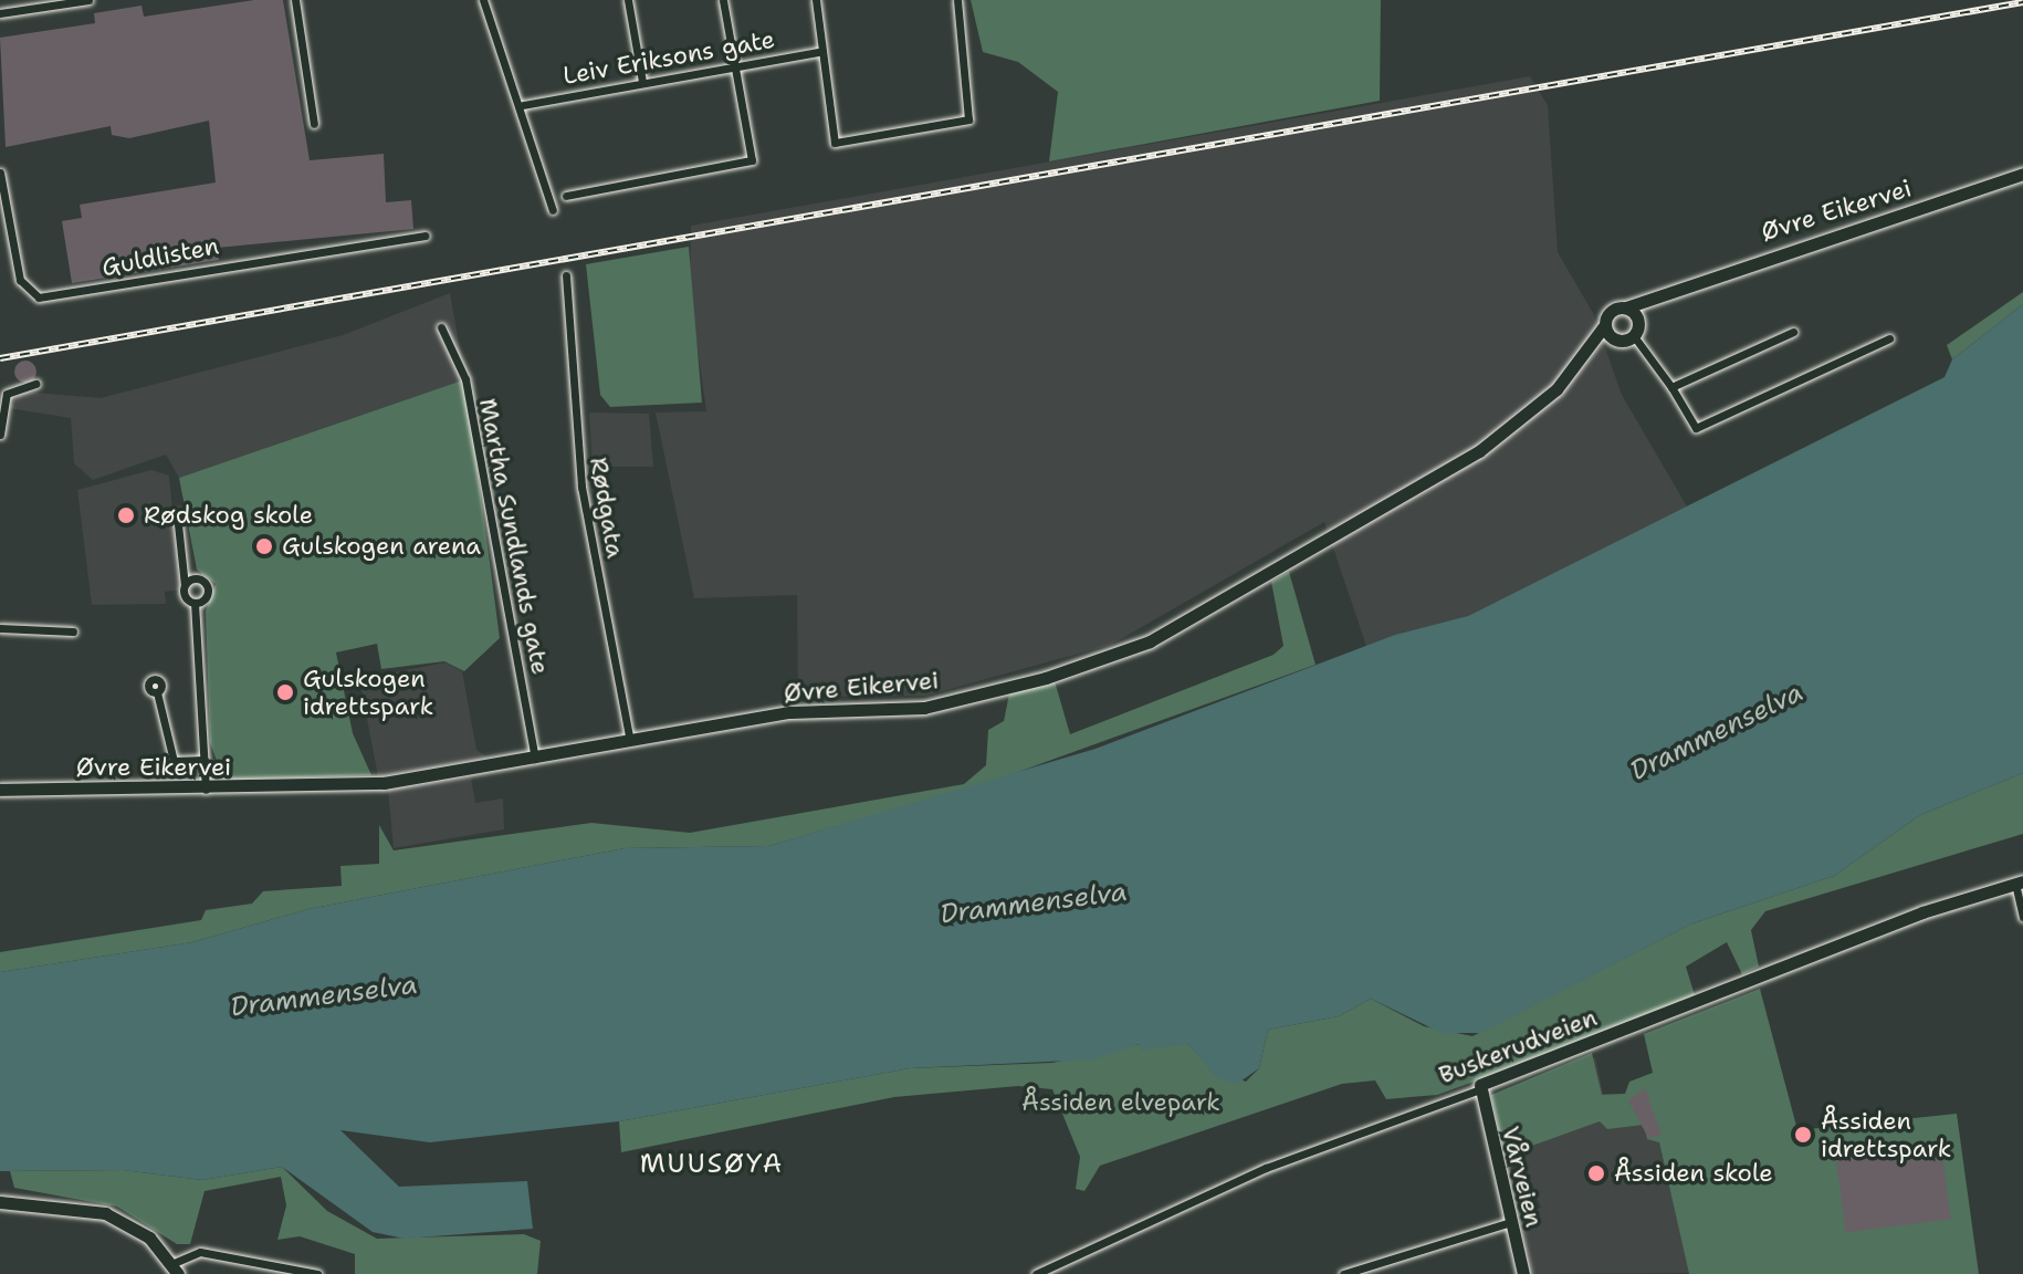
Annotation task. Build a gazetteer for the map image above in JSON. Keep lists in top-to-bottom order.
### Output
{
  "streets": {
    "main road": ["Øvre Eikervei", "Buskerudveien", "Vårveien"],
    "street": [
      "Leiv Eriksons gate",
      "Guldlisten",
      "Rødgata",
      "Martha Sundlands gate"
    ]
  },
  "crossings": [
    ["Øvre Eikervei", "Rødgata"],
    ["Øvre Eikervei", "Martha Sundlands gate"],
    ["Buskerudveien", "Vårveien"]
  ],
  "districts": ["MUUSØYA"],
  "water": ["Drammenselva"],
  "parks": ["Åssiden elvepark"],
  "places": [
    "Rødskog skole",
    "Gulskogen arena",
    "Gulskogen idrettspark",
    "Åssiden idrettspark",
    "Åssiden skole"
  ]
}
